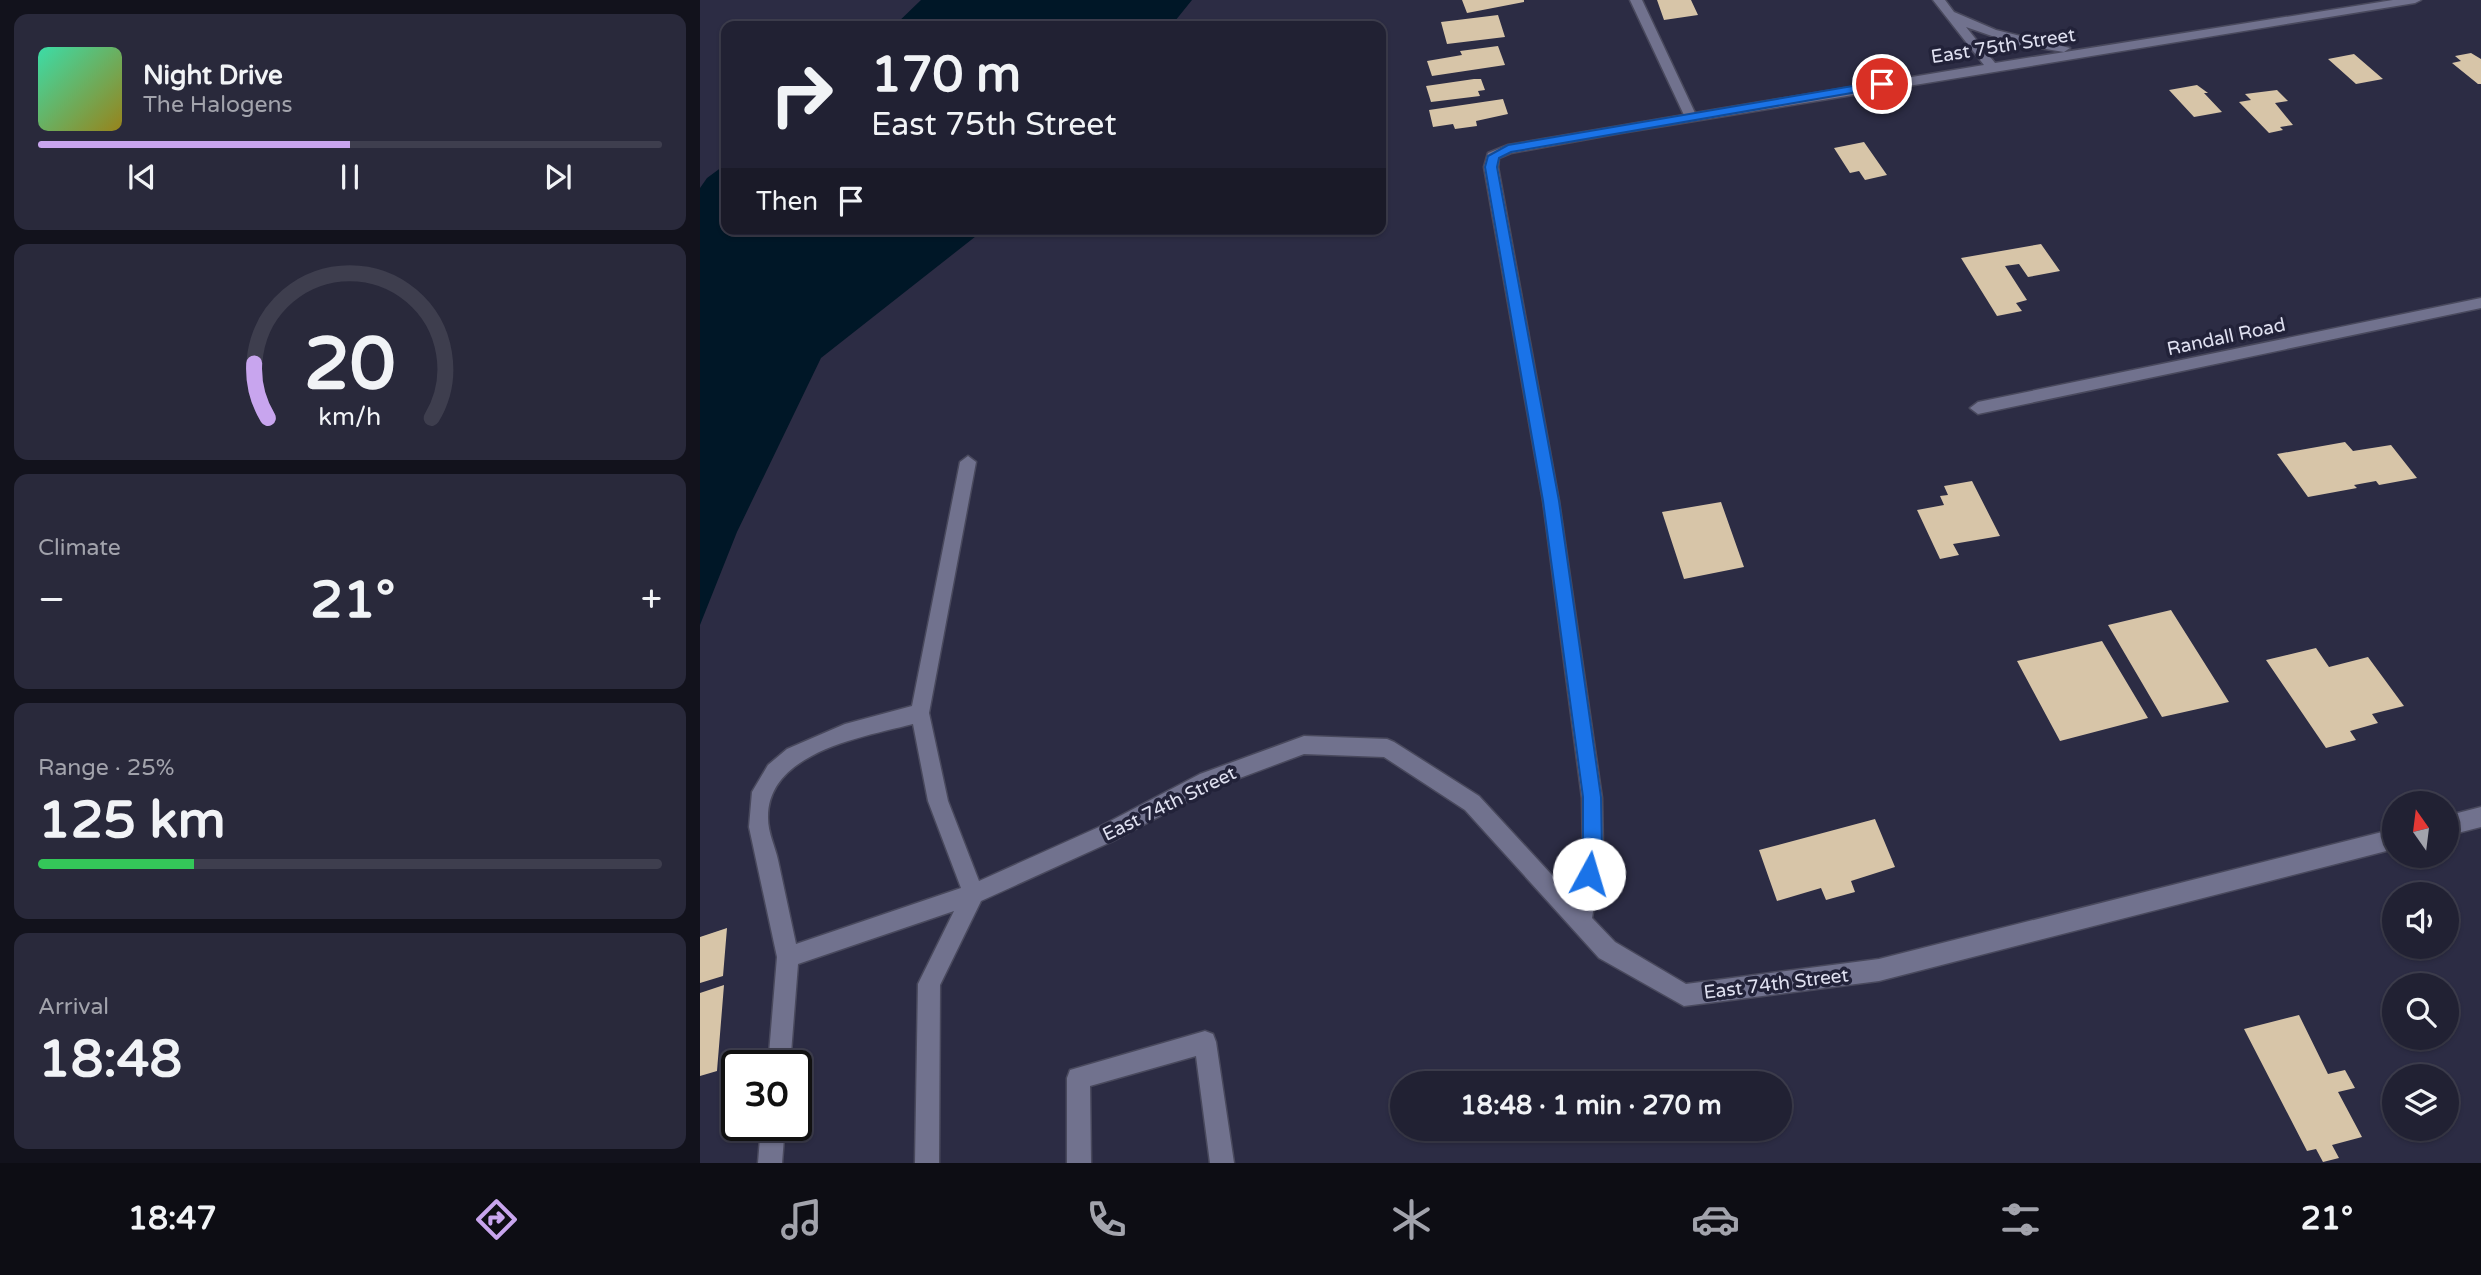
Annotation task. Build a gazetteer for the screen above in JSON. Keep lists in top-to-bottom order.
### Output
{
  "streets": {
    "street": ["East 75th Street", "Randall Road", "East 74th Street"]
  },
  "crossings": [
    ["East 75th Street", "East 74th Street"]
  ],
  "north": "top",
  "page": {
    "turn": ["170 m", "East 75th Street"],
    "song": ["Night Drive", "The Halogens"],
    "then": "Then",
    "tile": [
      "Climate",
      ["Range · 25%", "125 km"],
      ["Arrival", "18:48"]
    ],
    "heat": ["−", "21°", "+"],
    "limit": "30",
    "trip": "18:48 · 1 min · 270 m",
    "tabs": ["18:47", "21°"],
    "gauge": ["20", "km/h"]
  }
}
